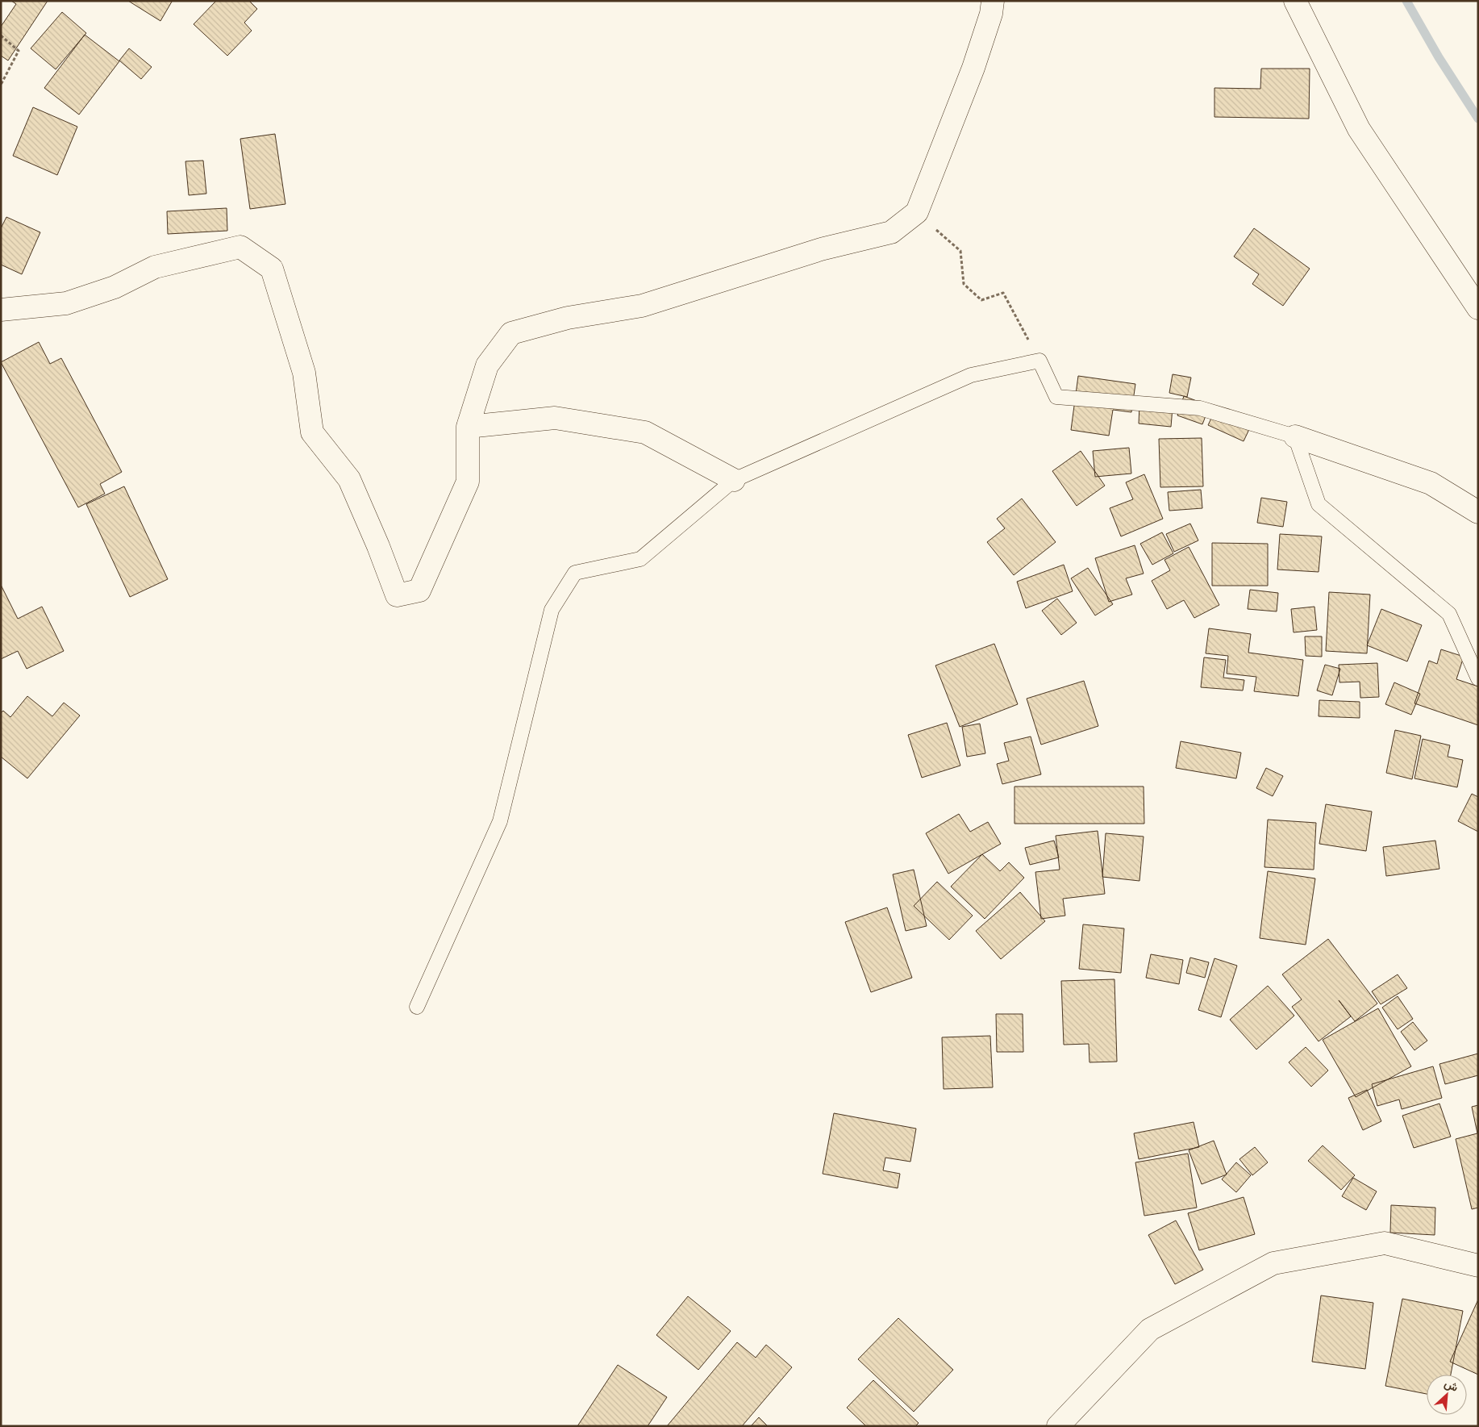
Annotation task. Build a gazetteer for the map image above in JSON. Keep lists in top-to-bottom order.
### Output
{
  "north": "top right"
}
